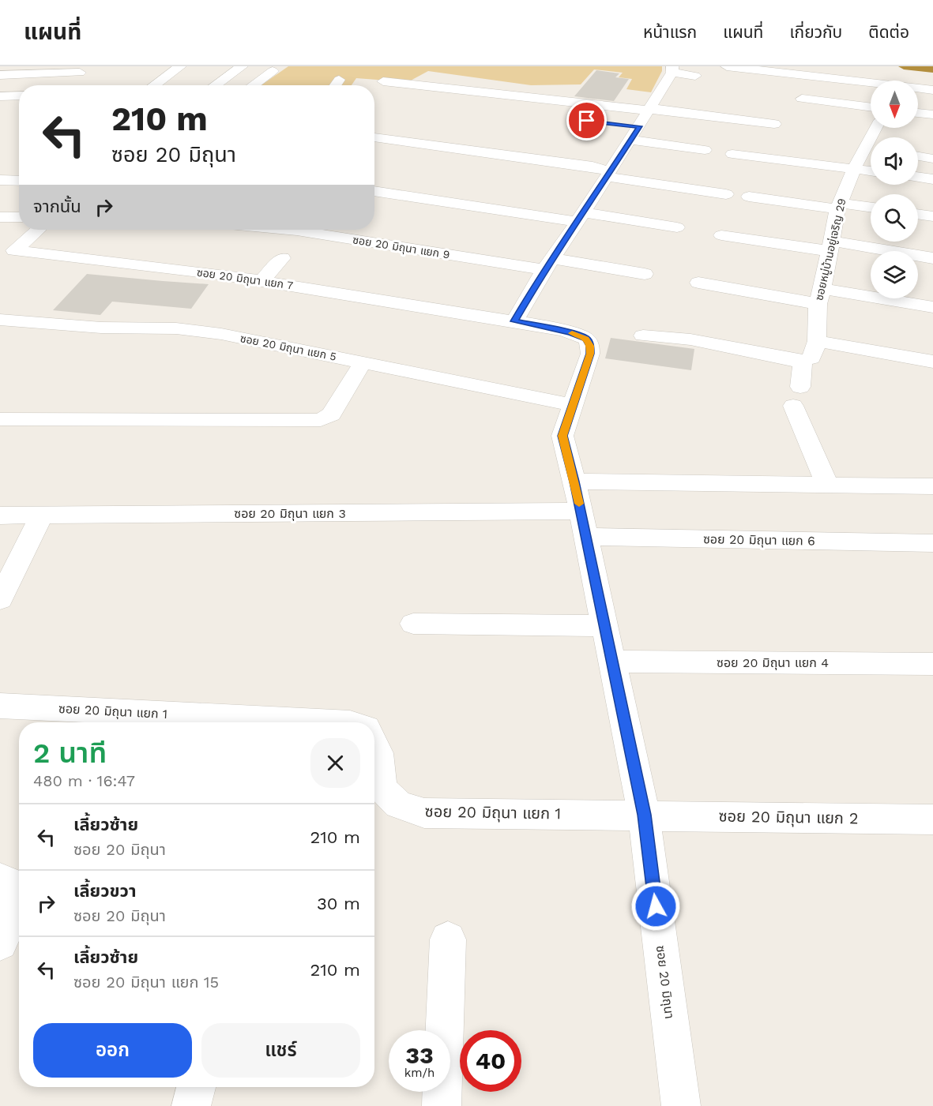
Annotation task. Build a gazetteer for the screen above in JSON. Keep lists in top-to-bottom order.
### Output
{
  "streets": {
    "street": [
      "ซอย 20 มิถุนา แยก 9",
      "ซอยหมู่บ้านอยู่เจริญ 29",
      "ซอย 20 มิถุนา แยก 7",
      "ซอย 20 มิถุนา แยก 5",
      "ซอย 20 มิถุนา แยก 3",
      "ซอย 20 มิถุนา แยก 6",
      "ซอย 20 มิถุนา แยก 4",
      "ซอย 20 มิถุนา แยก 1",
      "ซอย 20 มิถุนา แยก 2",
      "ซอย 20 มิถุนา"
    ]
  },
  "crossings": [
    ["ซอย 20 มิถุนา แยก 7", "ซอย 20 มิถุนา"],
    ["ซอย 20 มิถุนา แยก 5", "ซอย 20 มิถุนา"],
    ["ซอย 20 มิถุนา แยก 3", "ซอย 20 มิถุนา"],
    ["ซอย 20 มิถุนา แยก 6", "ซอย 20 มิถุนา"],
    ["ซอย 20 มิถุนา แยก 4", "ซอย 20 มิถุนา"],
    ["ซอย 20 มิถุนา แยก 1", "ซอย 20 มิถุนา แยก 2"],
    ["ซอย 20 มิถุนา แยก 1", "ซอย 20 มิถุนา"],
    ["ซอย 20 มิถุนา แยก 2", "ซอย 20 มิถุนา"]
  ],
  "north": "bottom",
  "page": {
    "header": "แผนที่",
    "nav": [
      "หน้าแรก",
      "แผนที่",
      "เกี่ยวกับ",
      "ติดต่อ"
    ],
    "turn": ["210 m", "ซอย 20 มิถุนา"],
    "then": "จากนั้น",
    "heading": ["2 นาที", "480 m · 16:47"],
    "list": [
      {
        "name": "เลี้ยวซ้าย",
        "note": "ซอย 20 มิถุนา",
        "value": "210 m"
      },
      {
        "name": "เลี้ยวขวา",
        "note": "ซอย 20 มิถุนา",
        "value": "30 m"
      },
      {
        "name": "เลี้ยวซ้าย",
        "note": "ซอย 20 มิถุนา แยก 15",
        "value": "210 m"
      }
    ],
    "buttons": ["ออก", "แชร์"],
    "speed": "33 km/h",
    "limit": "40"
  }
}
